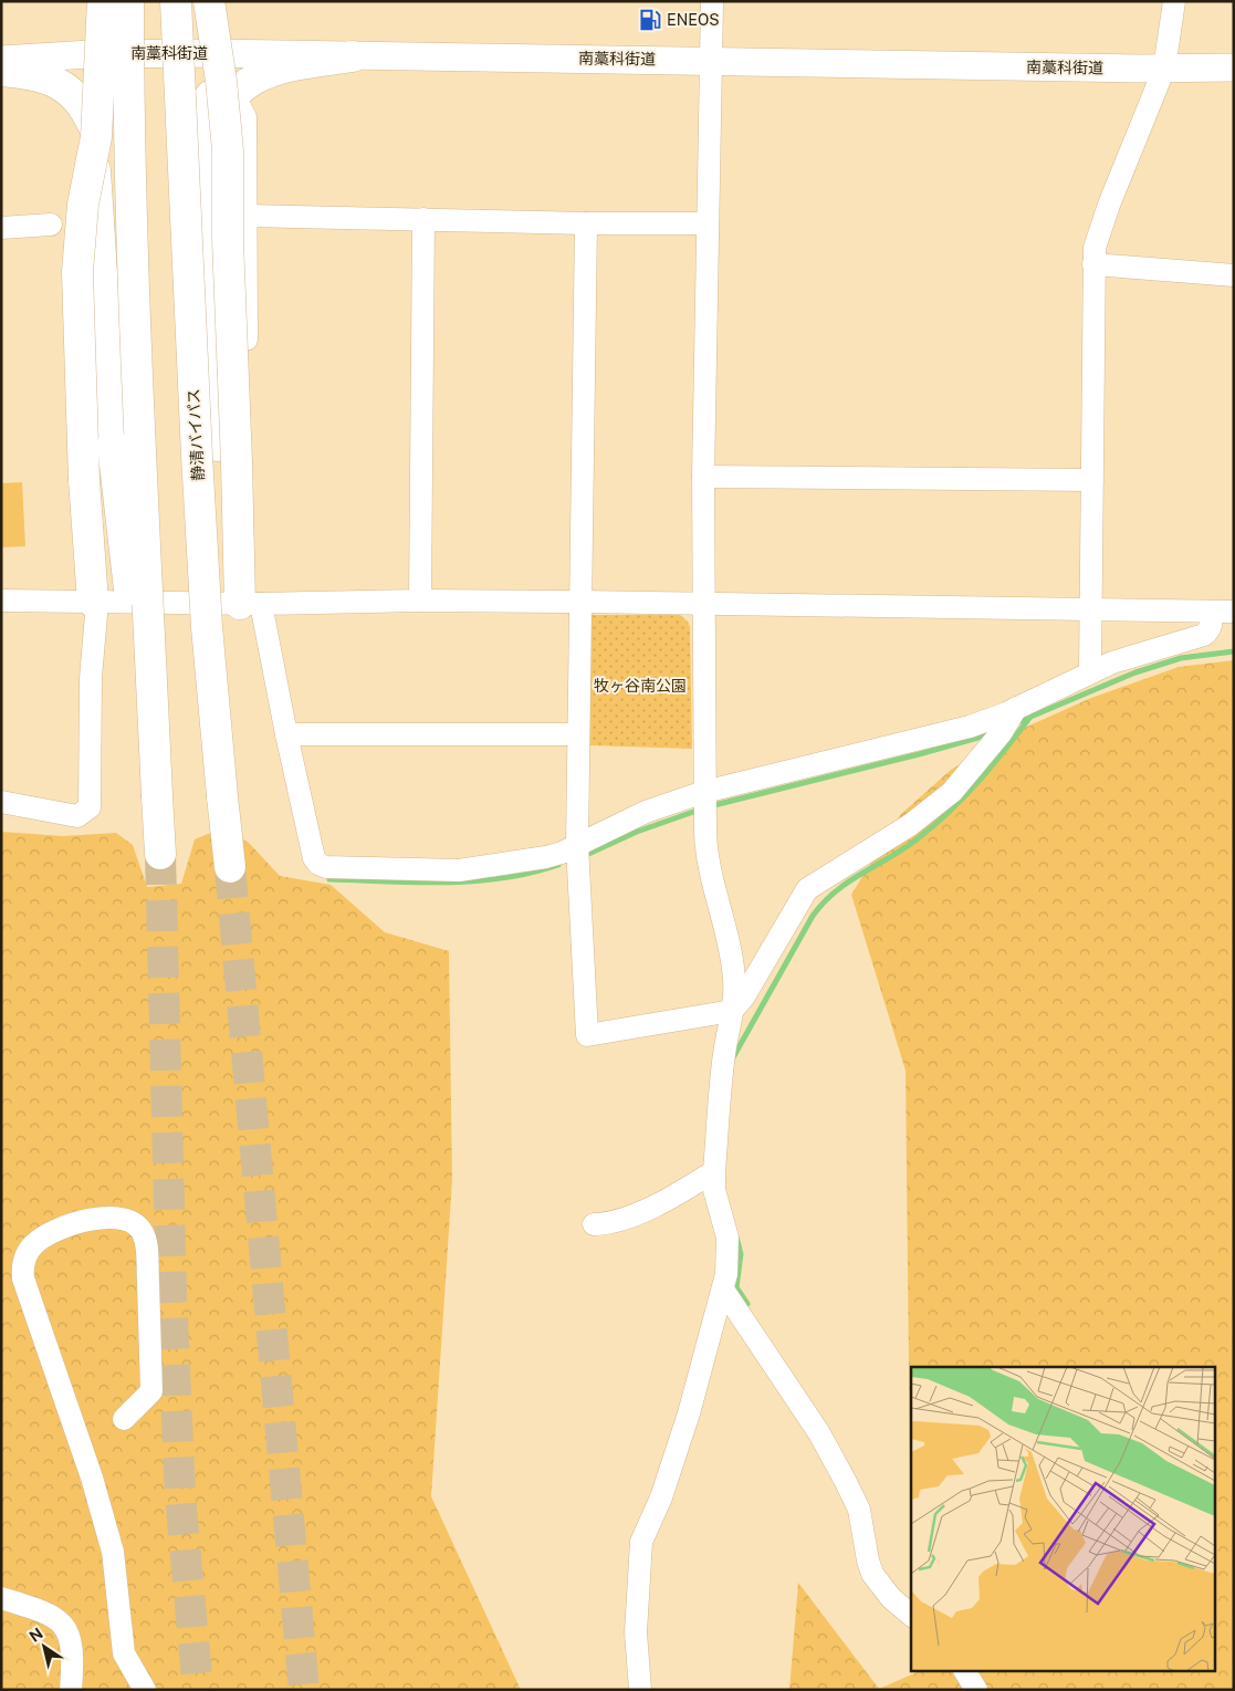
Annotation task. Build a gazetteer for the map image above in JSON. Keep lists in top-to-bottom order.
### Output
{
  "streets": {
    "highway": ["静清バイパス"],
    "main road": ["南藁科街道"]
  },
  "parks": ["牧ヶ谷南公園"],
  "places": {
    "fuel station": ["ENEOS"]
  },
  "north": "top left"
}
